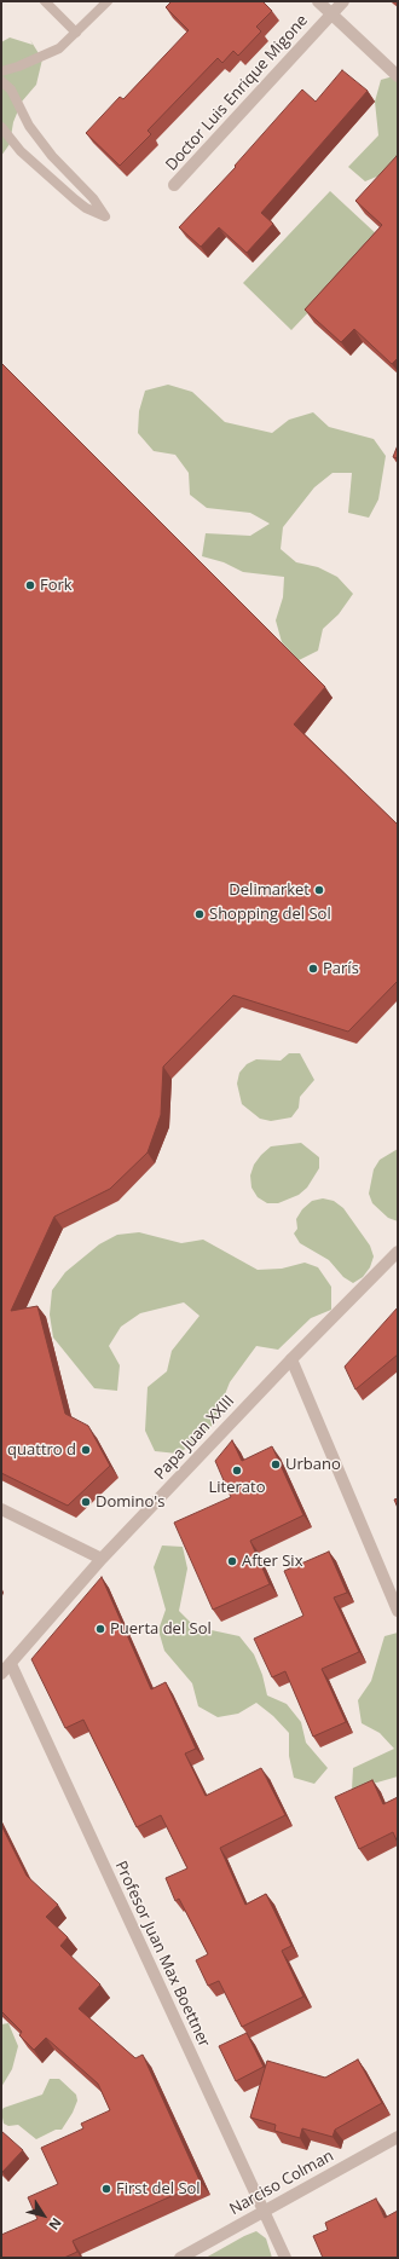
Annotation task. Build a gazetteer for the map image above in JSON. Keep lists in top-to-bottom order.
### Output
{
  "streets": {
    "street": [
      "Doctor Luis Enrique Migone",
      "Papa Juan XXIII",
      "Profesor Juan Max Boettner",
      "Narciso Colman"
    ]
  },
  "crossings": [
    ["Papa Juan XXIII", "Profesor Juan Max Boettner"],
    ["Profesor Juan Max Boettner", "Narciso Colman"]
  ],
  "places": [
    "Fork",
    "Delimarket",
    "Shopping del Sol",
    "París",
    "quattro d",
    "Urbano",
    "Literato",
    "Domino's",
    "After Six",
    "Puerta del Sol",
    "First del Sol"
  ],
  "north": "bottom right"
}
